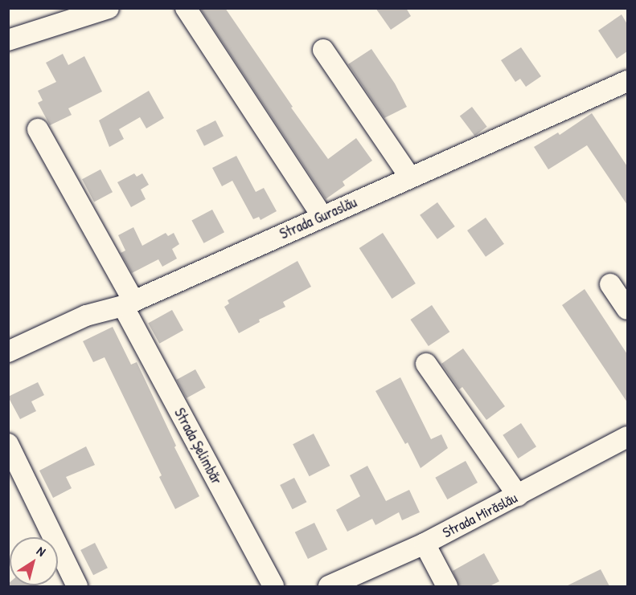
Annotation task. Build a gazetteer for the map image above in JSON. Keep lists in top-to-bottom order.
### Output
{
  "streets": {
    "street": ["Strada Guraslău", "Strada Șelimbăr", "Strada Mirăslău"]
  },
  "crossings": [
    ["Strada Guraslău", "Strada Șelimbăr"]
  ],
  "north": "top right"
}
